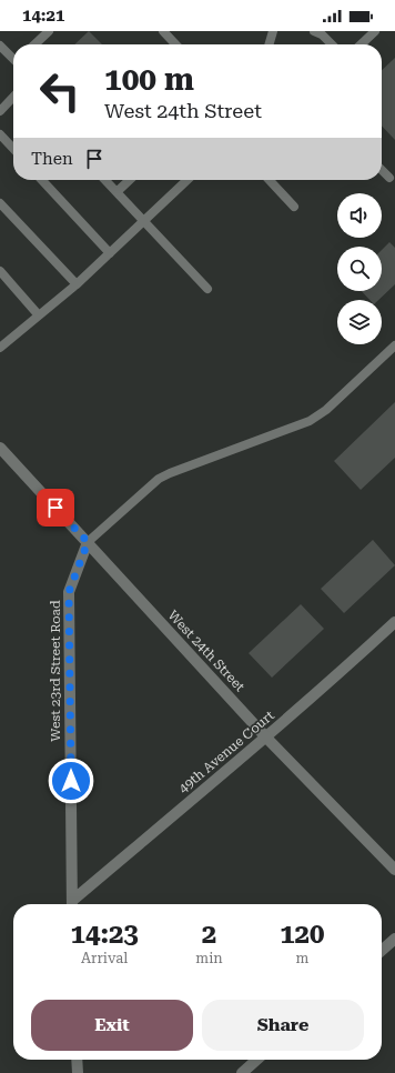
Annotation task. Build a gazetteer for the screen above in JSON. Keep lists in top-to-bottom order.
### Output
{
  "streets": {
    "street": ["West 24th Street", "West 23rd Street Road", "49th Avenue Court"]
  },
  "crossings": [
    ["West 24th Street", "West 23rd Street Road"],
    ["West 24th Street", "49th Avenue Court"]
  ],
  "page": {
    "status": "14:21",
    "turn": ["100 m", "West 24th Street"],
    "then": "Then",
    "eta": [
      "14:23",
      "Arrival",
      "2",
      "min",
      "120",
      "m"
    ],
    "buttons": ["Exit", "Share"]
  }
}
